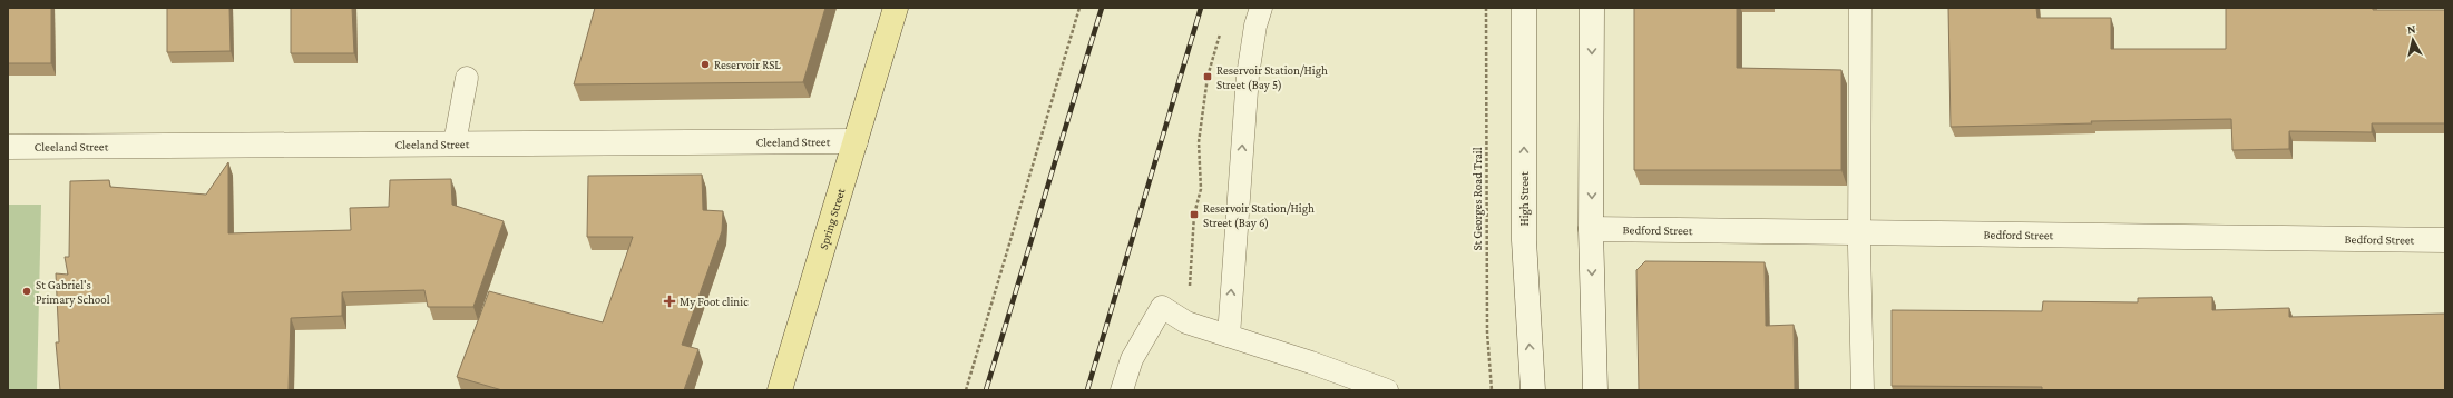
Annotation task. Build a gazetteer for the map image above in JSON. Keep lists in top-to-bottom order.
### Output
{
  "streets": {
    "main road": ["Spring Street"],
    "street": ["Cleeland Street", "High Street", "Bedford Street"],
    "path": ["St Georges Road Trail"]
  },
  "crossings": [
    ["Cleeland Street", "Spring Street"]
  ],
  "places": {
    "other": ["Reservoir RSL", "St Gabriel's Primary School"],
    "transit": ["Reservoir Station/High Street (Bay 5)", "Reservoir Station/High Street (Bay 6)"],
    "health": ["My Foot clinic"]
  },
  "north": "top"
}
